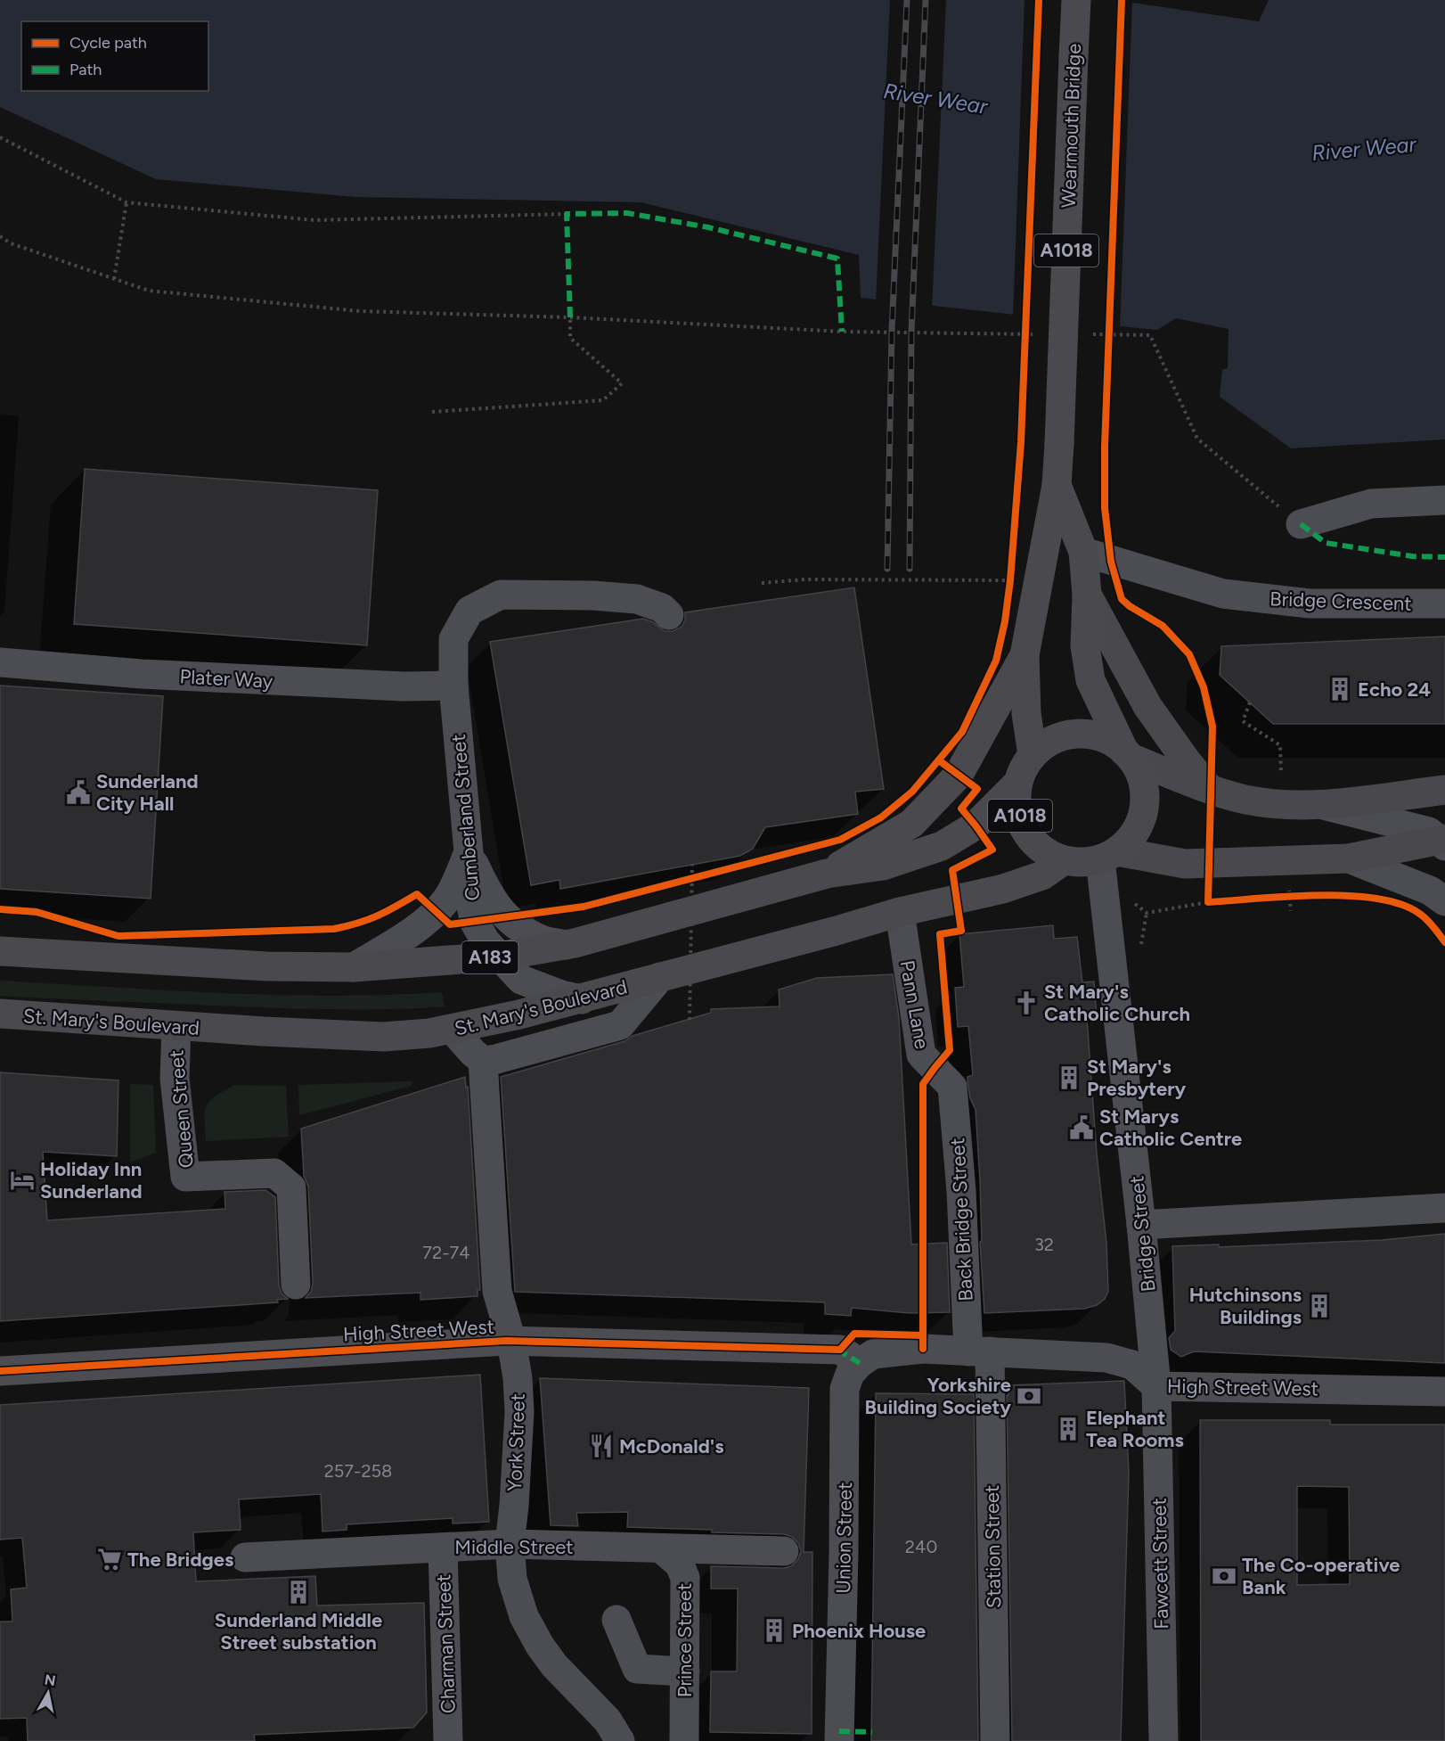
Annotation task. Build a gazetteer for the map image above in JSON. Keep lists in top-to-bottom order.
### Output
{
  "streets": {
    "highway": [
      "Wearmouth Bridge",
      "A1018",
      "A183",
      "St. Mary's Boulevard"
    ],
    "street": [
      "Bridge Crescent",
      "Plater Way",
      "Cumberland Street",
      "Pann Lane",
      "Queen Street",
      "Back Bridge Street",
      "Bridge Street",
      "High Street West",
      "York Street",
      "Union Street",
      "Middle Street",
      "Station Street",
      "Fawcett Street",
      "Prince Street",
      "Charman Street"
    ]
  },
  "crossings": [
    ["Wearmouth Bridge", "A1018"],
    ["A1018", "Bridge Crescent"],
    ["A1018", "A183"],
    ["A1018", "St. Mary's Boulevard"],
    ["A1018", "Bridge Street"],
    ["Plater Way", "Cumberland Street"],
    ["Cumberland Street", "A183"],
    ["Cumberland Street", "St. Mary's Boulevard"],
    ["A183", "St. Mary's Boulevard"],
    ["A183", "Bridge Street"],
    ["Pann Lane", "St. Mary's Boulevard"],
    ["Pann Lane", "Back Bridge Street"],
    ["St. Mary's Boulevard", "Queen Street"],
    ["St. Mary's Boulevard", "Bridge Street"],
    ["Back Bridge Street", "High Street West"],
    ["Back Bridge Street", "Station Street"],
    ["Bridge Street", "High Street West"],
    ["Bridge Street", "Fawcett Street"],
    ["High Street West", "York Street"],
    ["High Street West", "Union Street"],
    ["High Street West", "Station Street"],
    ["High Street West", "Fawcett Street"],
    ["York Street", "Middle Street"],
    ["Middle Street", "Prince Street"],
    ["Middle Street", "Charman Street"]
  ],
  "water": ["River Wear"],
  "places": {
    "building": [
      "Echo 24",
      "St Mary's Presbytery",
      "Hutchinsons Buildings",
      "Elephant Tea Rooms",
      "Sunderland Middle Street substation",
      "Phoenix House"
    ],
    "public building": ["Sunderland City Hall", "St Marys Catholic Centre"],
    "church": ["St Mary's Catholic Church"],
    "hotel": ["Holiday Inn Sunderland"],
    "bank": ["Yorkshire Building Society", "The Co-operative Bank"],
    "restaurant": ["McDonald's"],
    "supermarket": ["The Bridges"]
  },
  "house_numbers": [
    "32",
    "72-74",
    "257-258",
    "240"
  ],
  "legend": ["Cycle path", "Path"],
  "north": "top"
}
